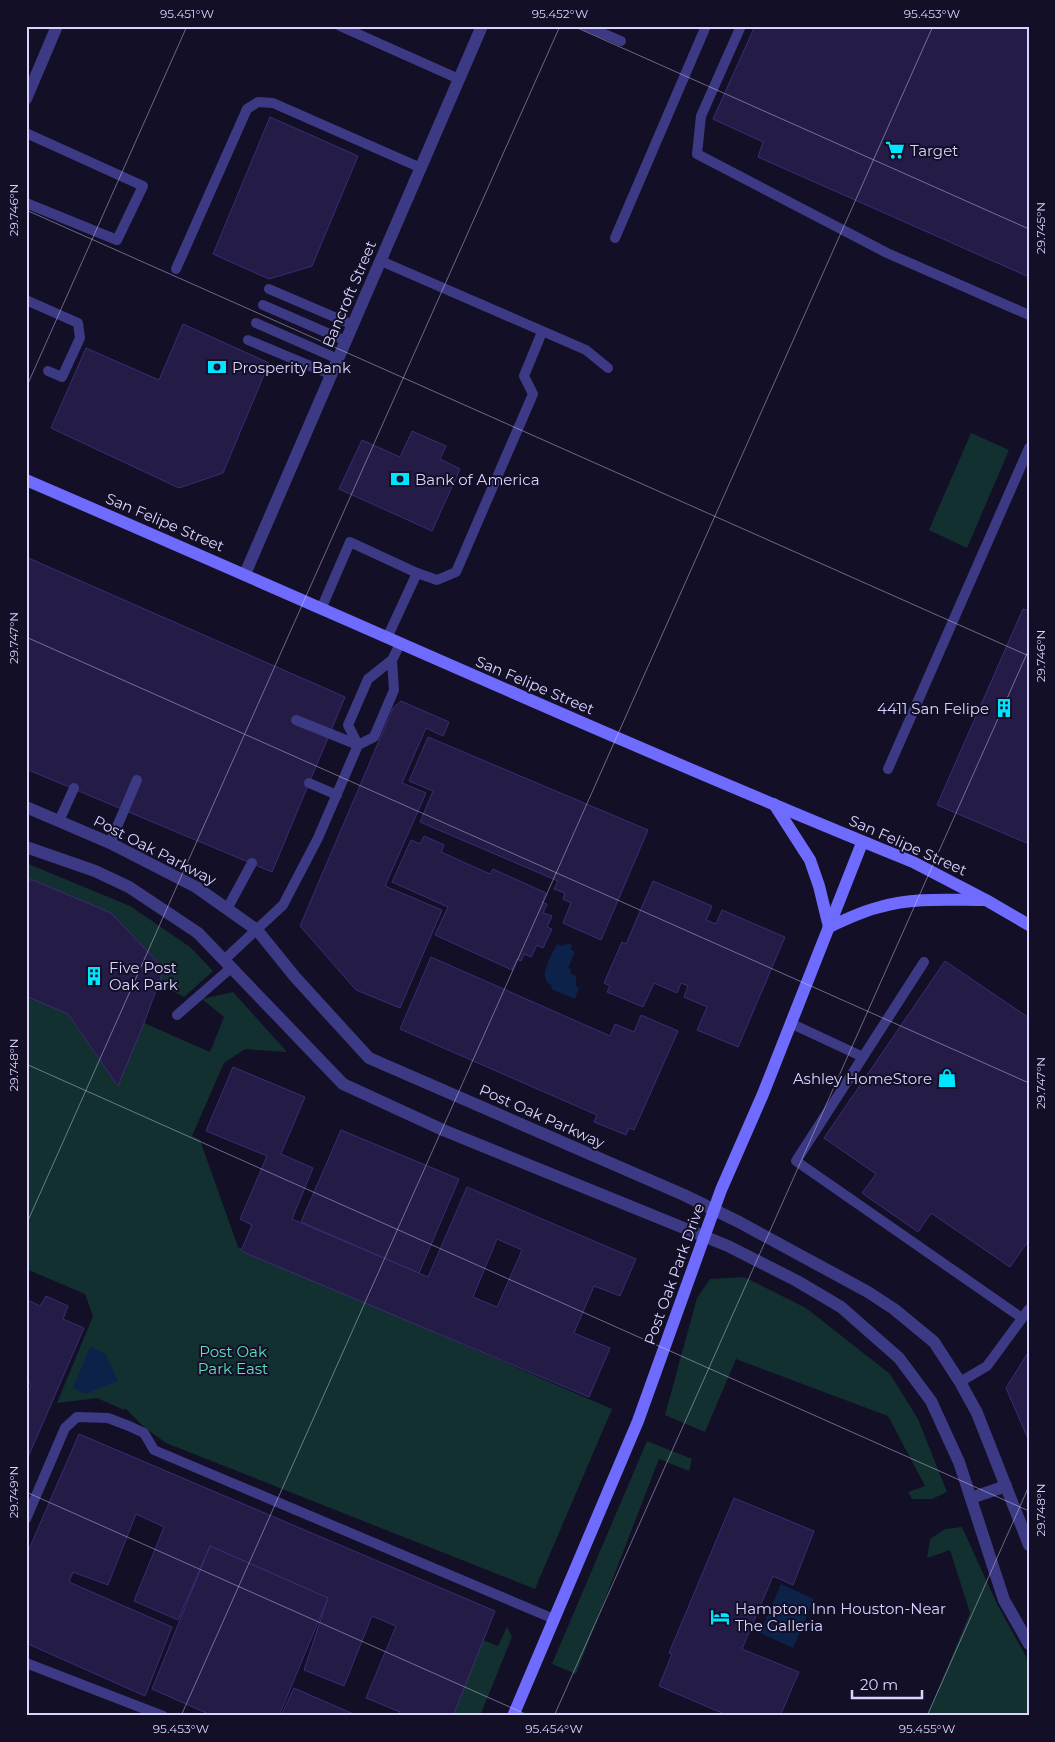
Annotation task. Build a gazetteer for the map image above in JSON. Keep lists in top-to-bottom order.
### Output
{
  "streets": {
    "main road": ["San Felipe Street", "Post Oak Park Drive"],
    "street": ["Bancroft Street", "Post Oak Parkway"]
  },
  "crossings": [
    ["Bancroft Street", "San Felipe Street"],
    ["San Felipe Street", "Post Oak Park Drive"],
    ["Post Oak Parkway", "Post Oak Park Drive"]
  ],
  "parks": ["Post Oak Park East"],
  "places": {
    "supermarket": ["Target"],
    "bank": ["Prosperity Bank", "Bank of America"],
    "building": ["4411 San Felipe", "Five Post Oak Park"],
    "shop": ["Ashley HomeStore"],
    "hotel": ["Hampton Inn Houston-Near The Galleria"]
  },
  "scale_bar": "20 m",
  "coordinates": [
    "95.451°W",
    "95.452°W",
    "95.453°W",
    "29.746°N",
    "29.745°N",
    "29.747°N",
    "29.748°N",
    "29.749°N",
    "95.454°W",
    "95.455°W"
  ]
}
